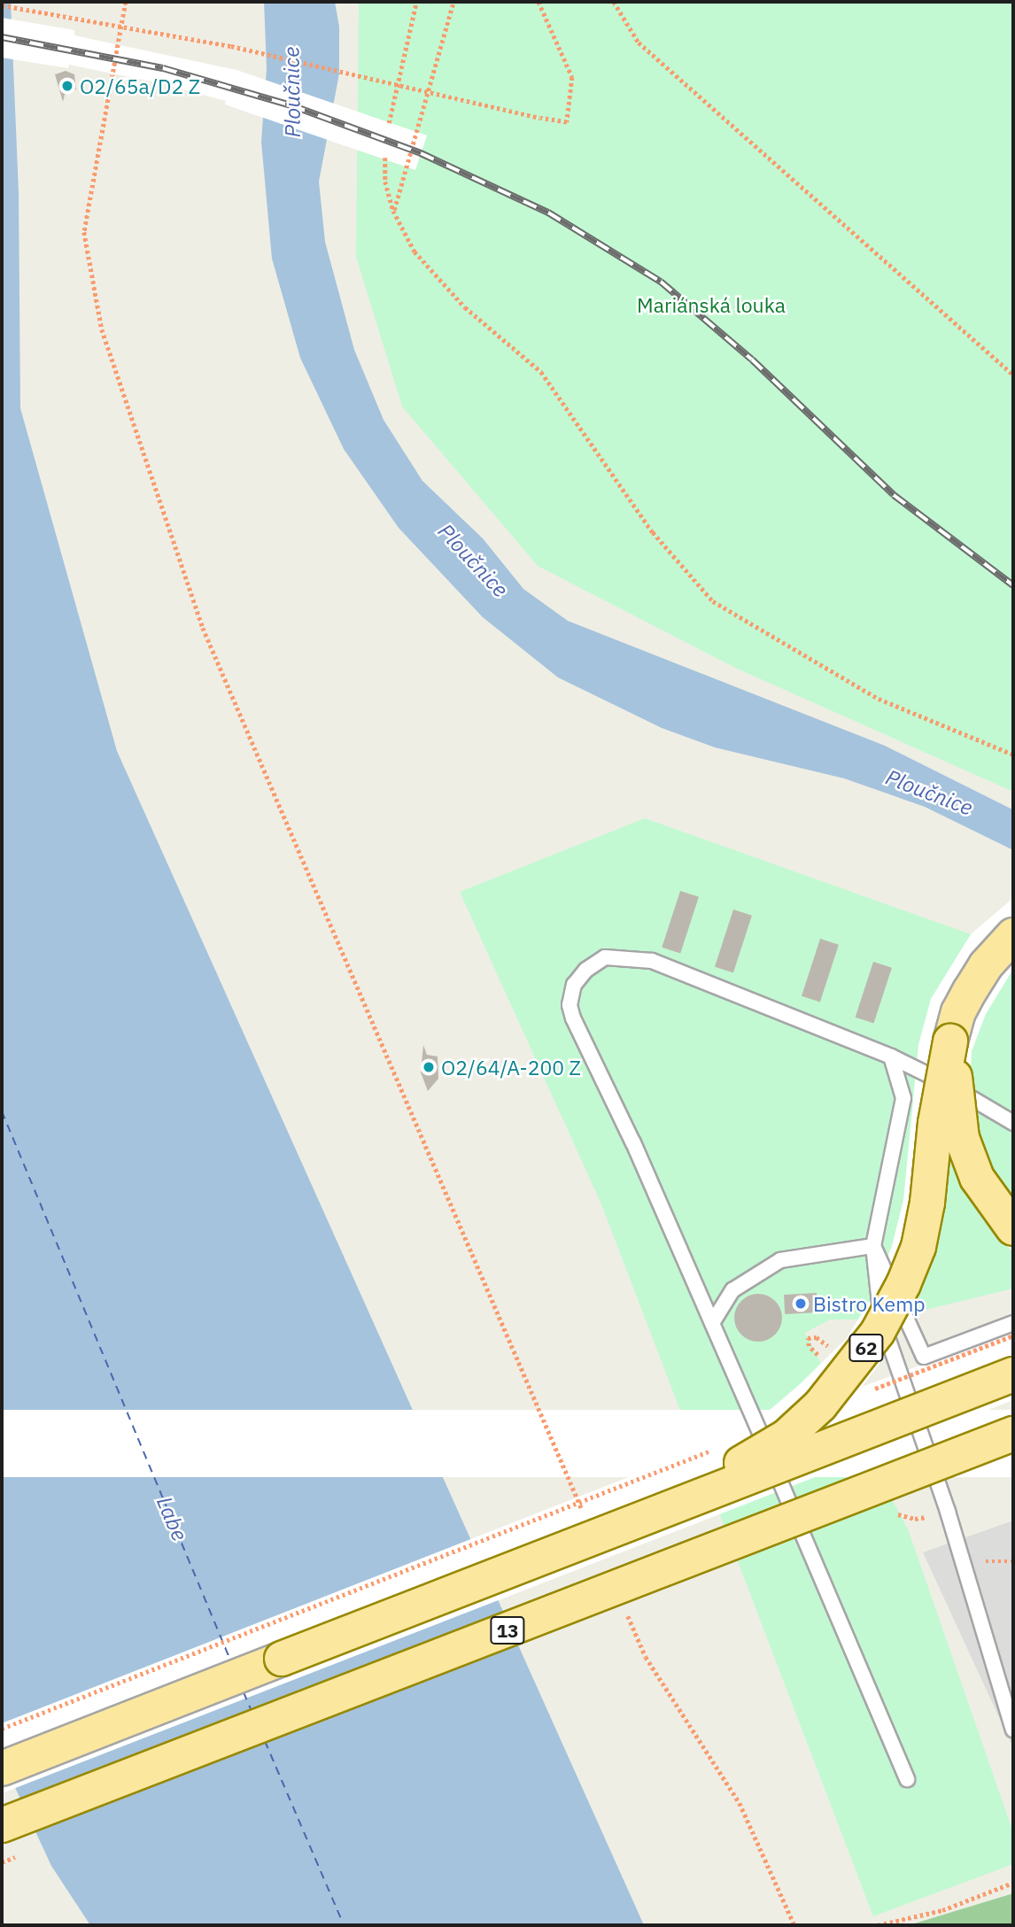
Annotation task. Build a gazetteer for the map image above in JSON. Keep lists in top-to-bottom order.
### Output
{
  "streets": {
    "main road": ["62", "13"]
  },
  "water": ["Ploučnice", "Labe"],
  "parks": ["Mariánská louka"],
  "places": ["O2/65a/D2 Z", "O2/64/A-200 Z", "Bistro Kemp"]
}
